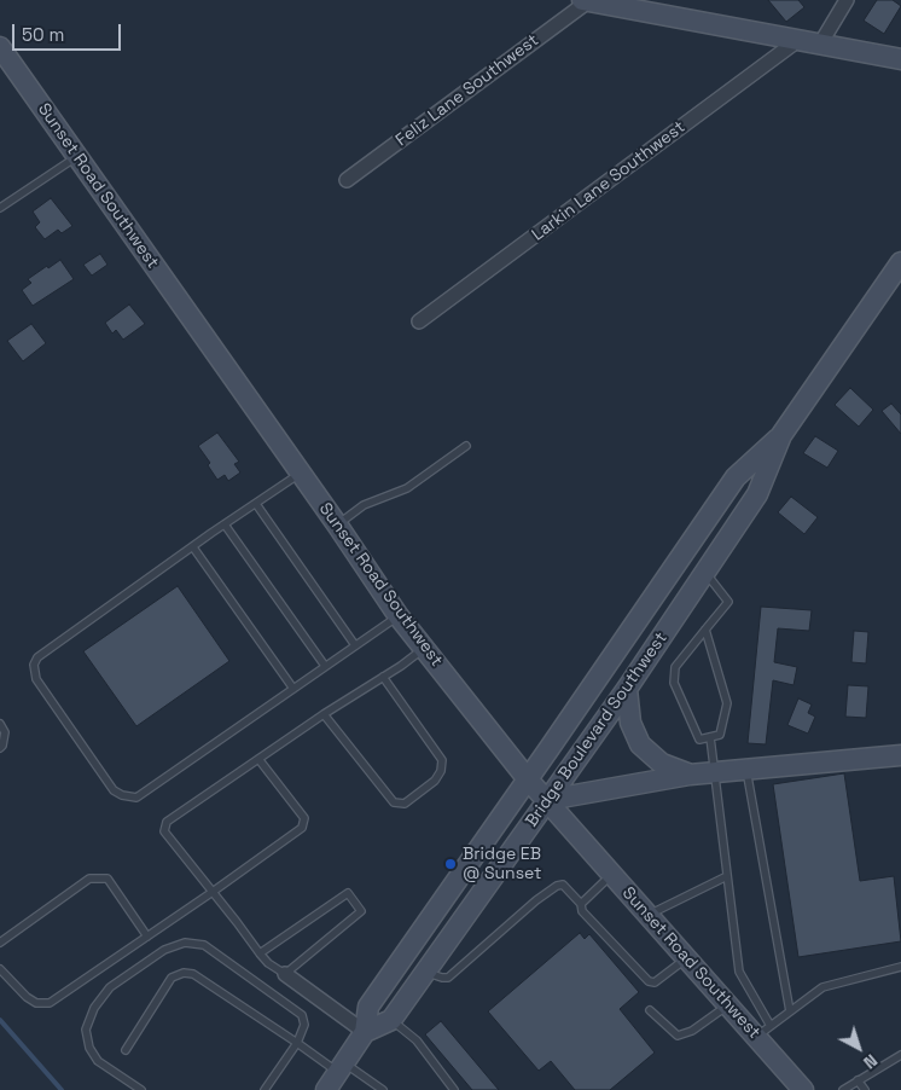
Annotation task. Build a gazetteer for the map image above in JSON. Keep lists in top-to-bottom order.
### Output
{
  "streets": {
    "street": [
      "Feliz Lane Southwest",
      "Larkin Lane Southwest",
      "Sunset Road Southwest",
      "Bridge Boulevard Southwest"
    ]
  },
  "crossings": [
    ["Sunset Road Southwest", "Bridge Boulevard Southwest"]
  ],
  "places": ["Bridge EB @ Sunset"],
  "scale_bar": "50 m",
  "north": "bottom right"
}
